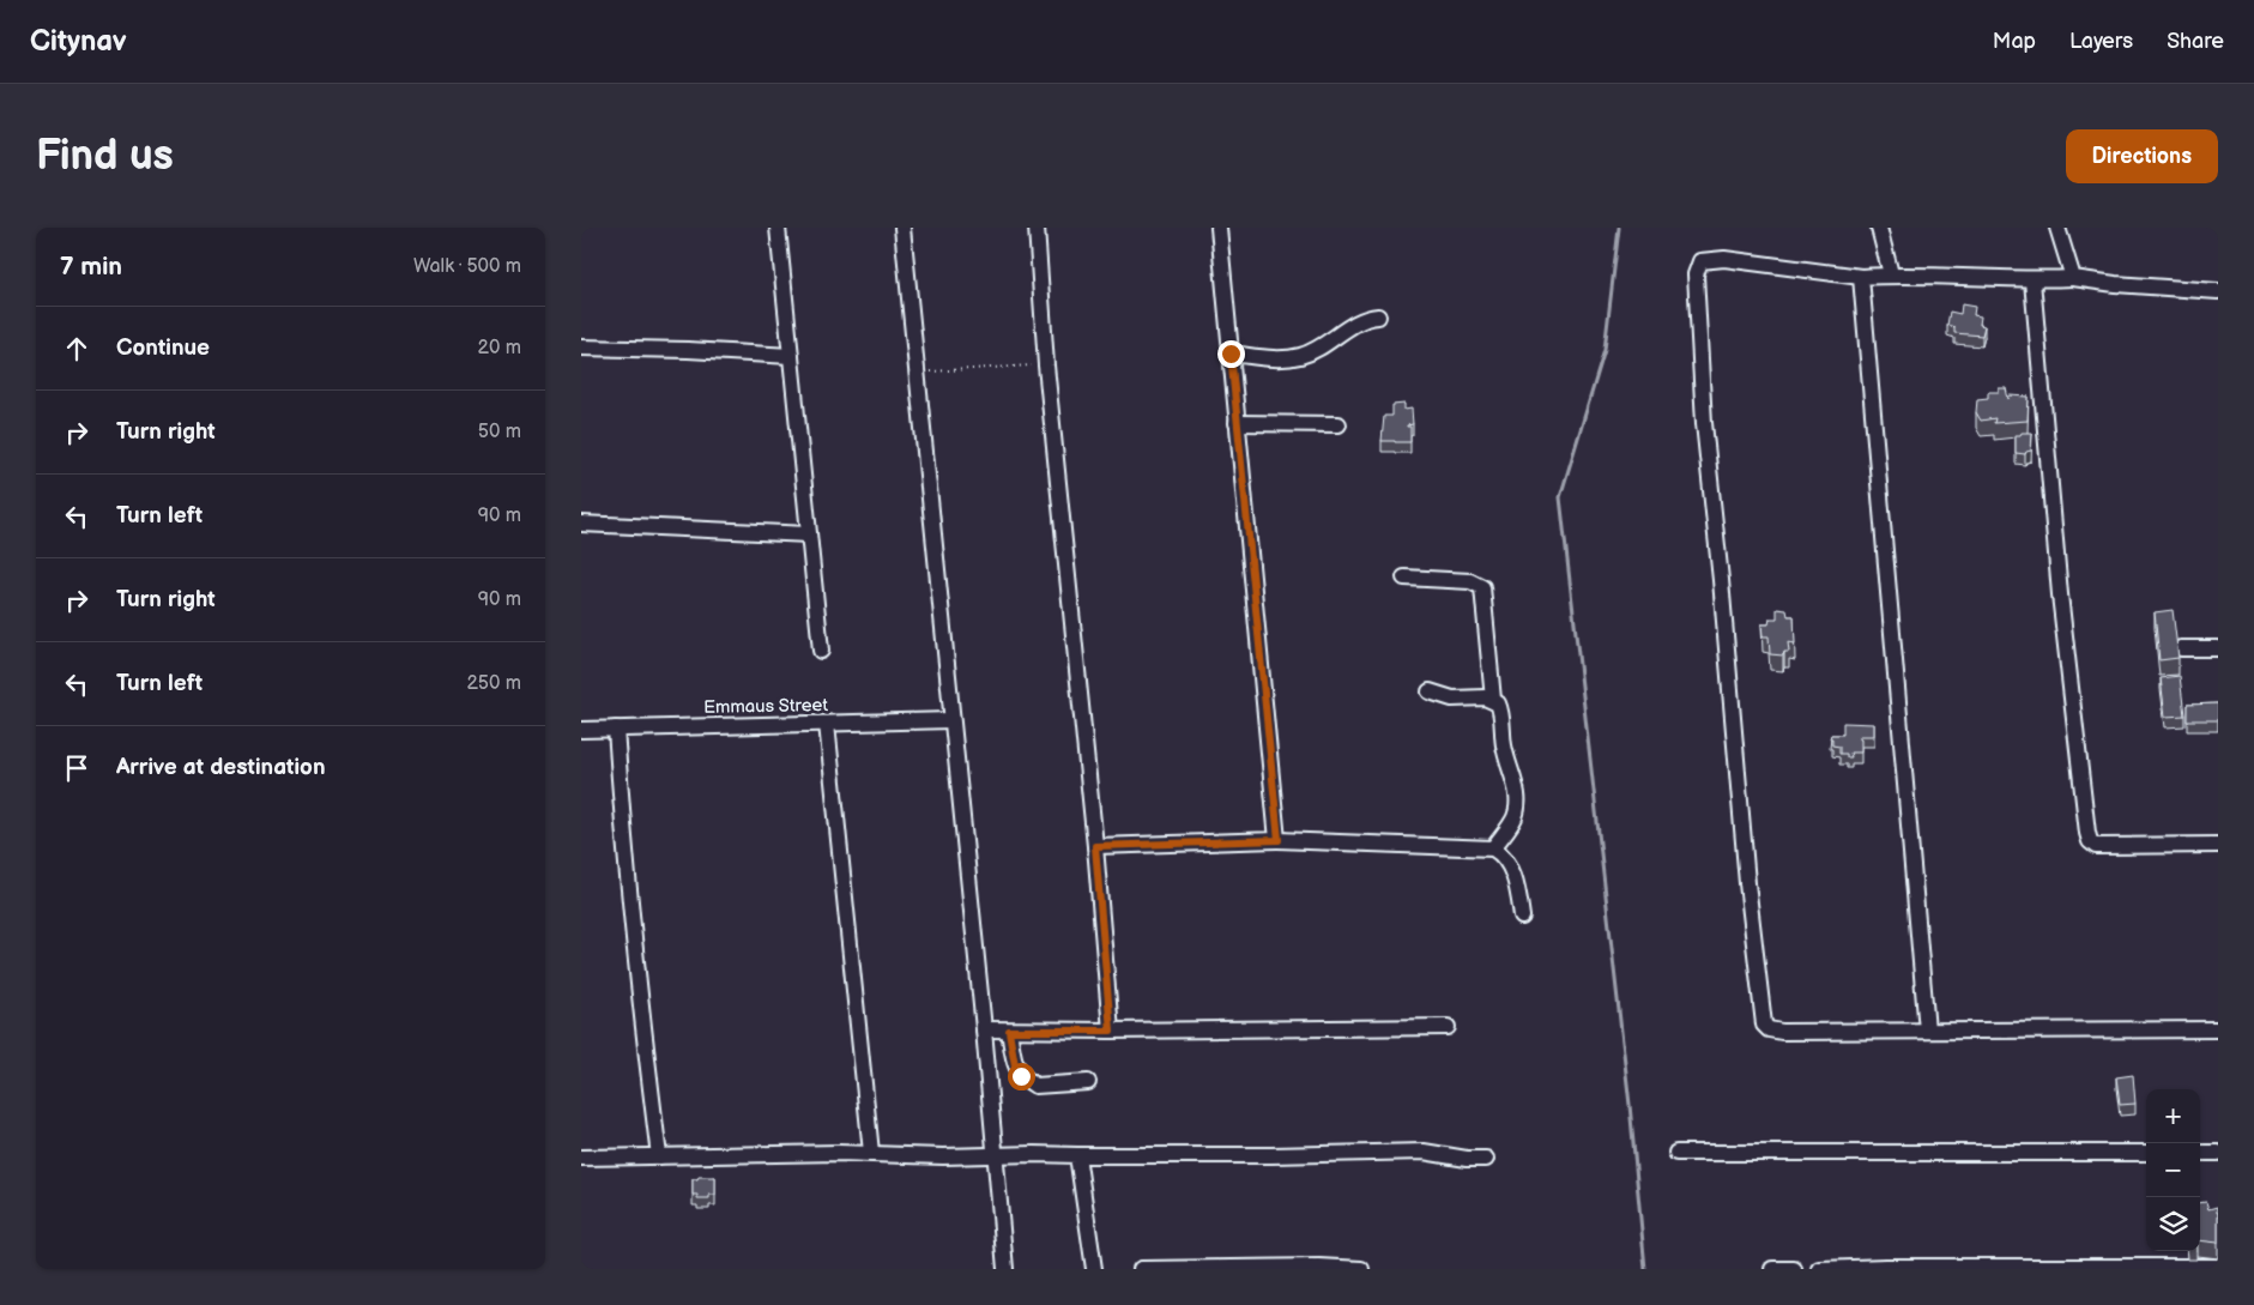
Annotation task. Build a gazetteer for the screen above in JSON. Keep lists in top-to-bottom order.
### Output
{
  "streets": {
    "street": ["Emmaus Street"]
  },
  "page": {
    "header": "Citynav",
    "nav": ["Map", "Layers", "Share"],
    "buttons": "Directions",
    "title": "Find us",
    "heading": ["7 min", "Walk · 500 m"],
    "list": [
      ["Continue", "20 m"],
      ["Turn right", "50 m"],
      ["Turn left", "90 m"],
      ["Turn right", "90 m"],
      ["Turn left", "250 m"],
      "Arrive at destination"
    ],
    "map_buttons": ["+", "−"]
  }
}
